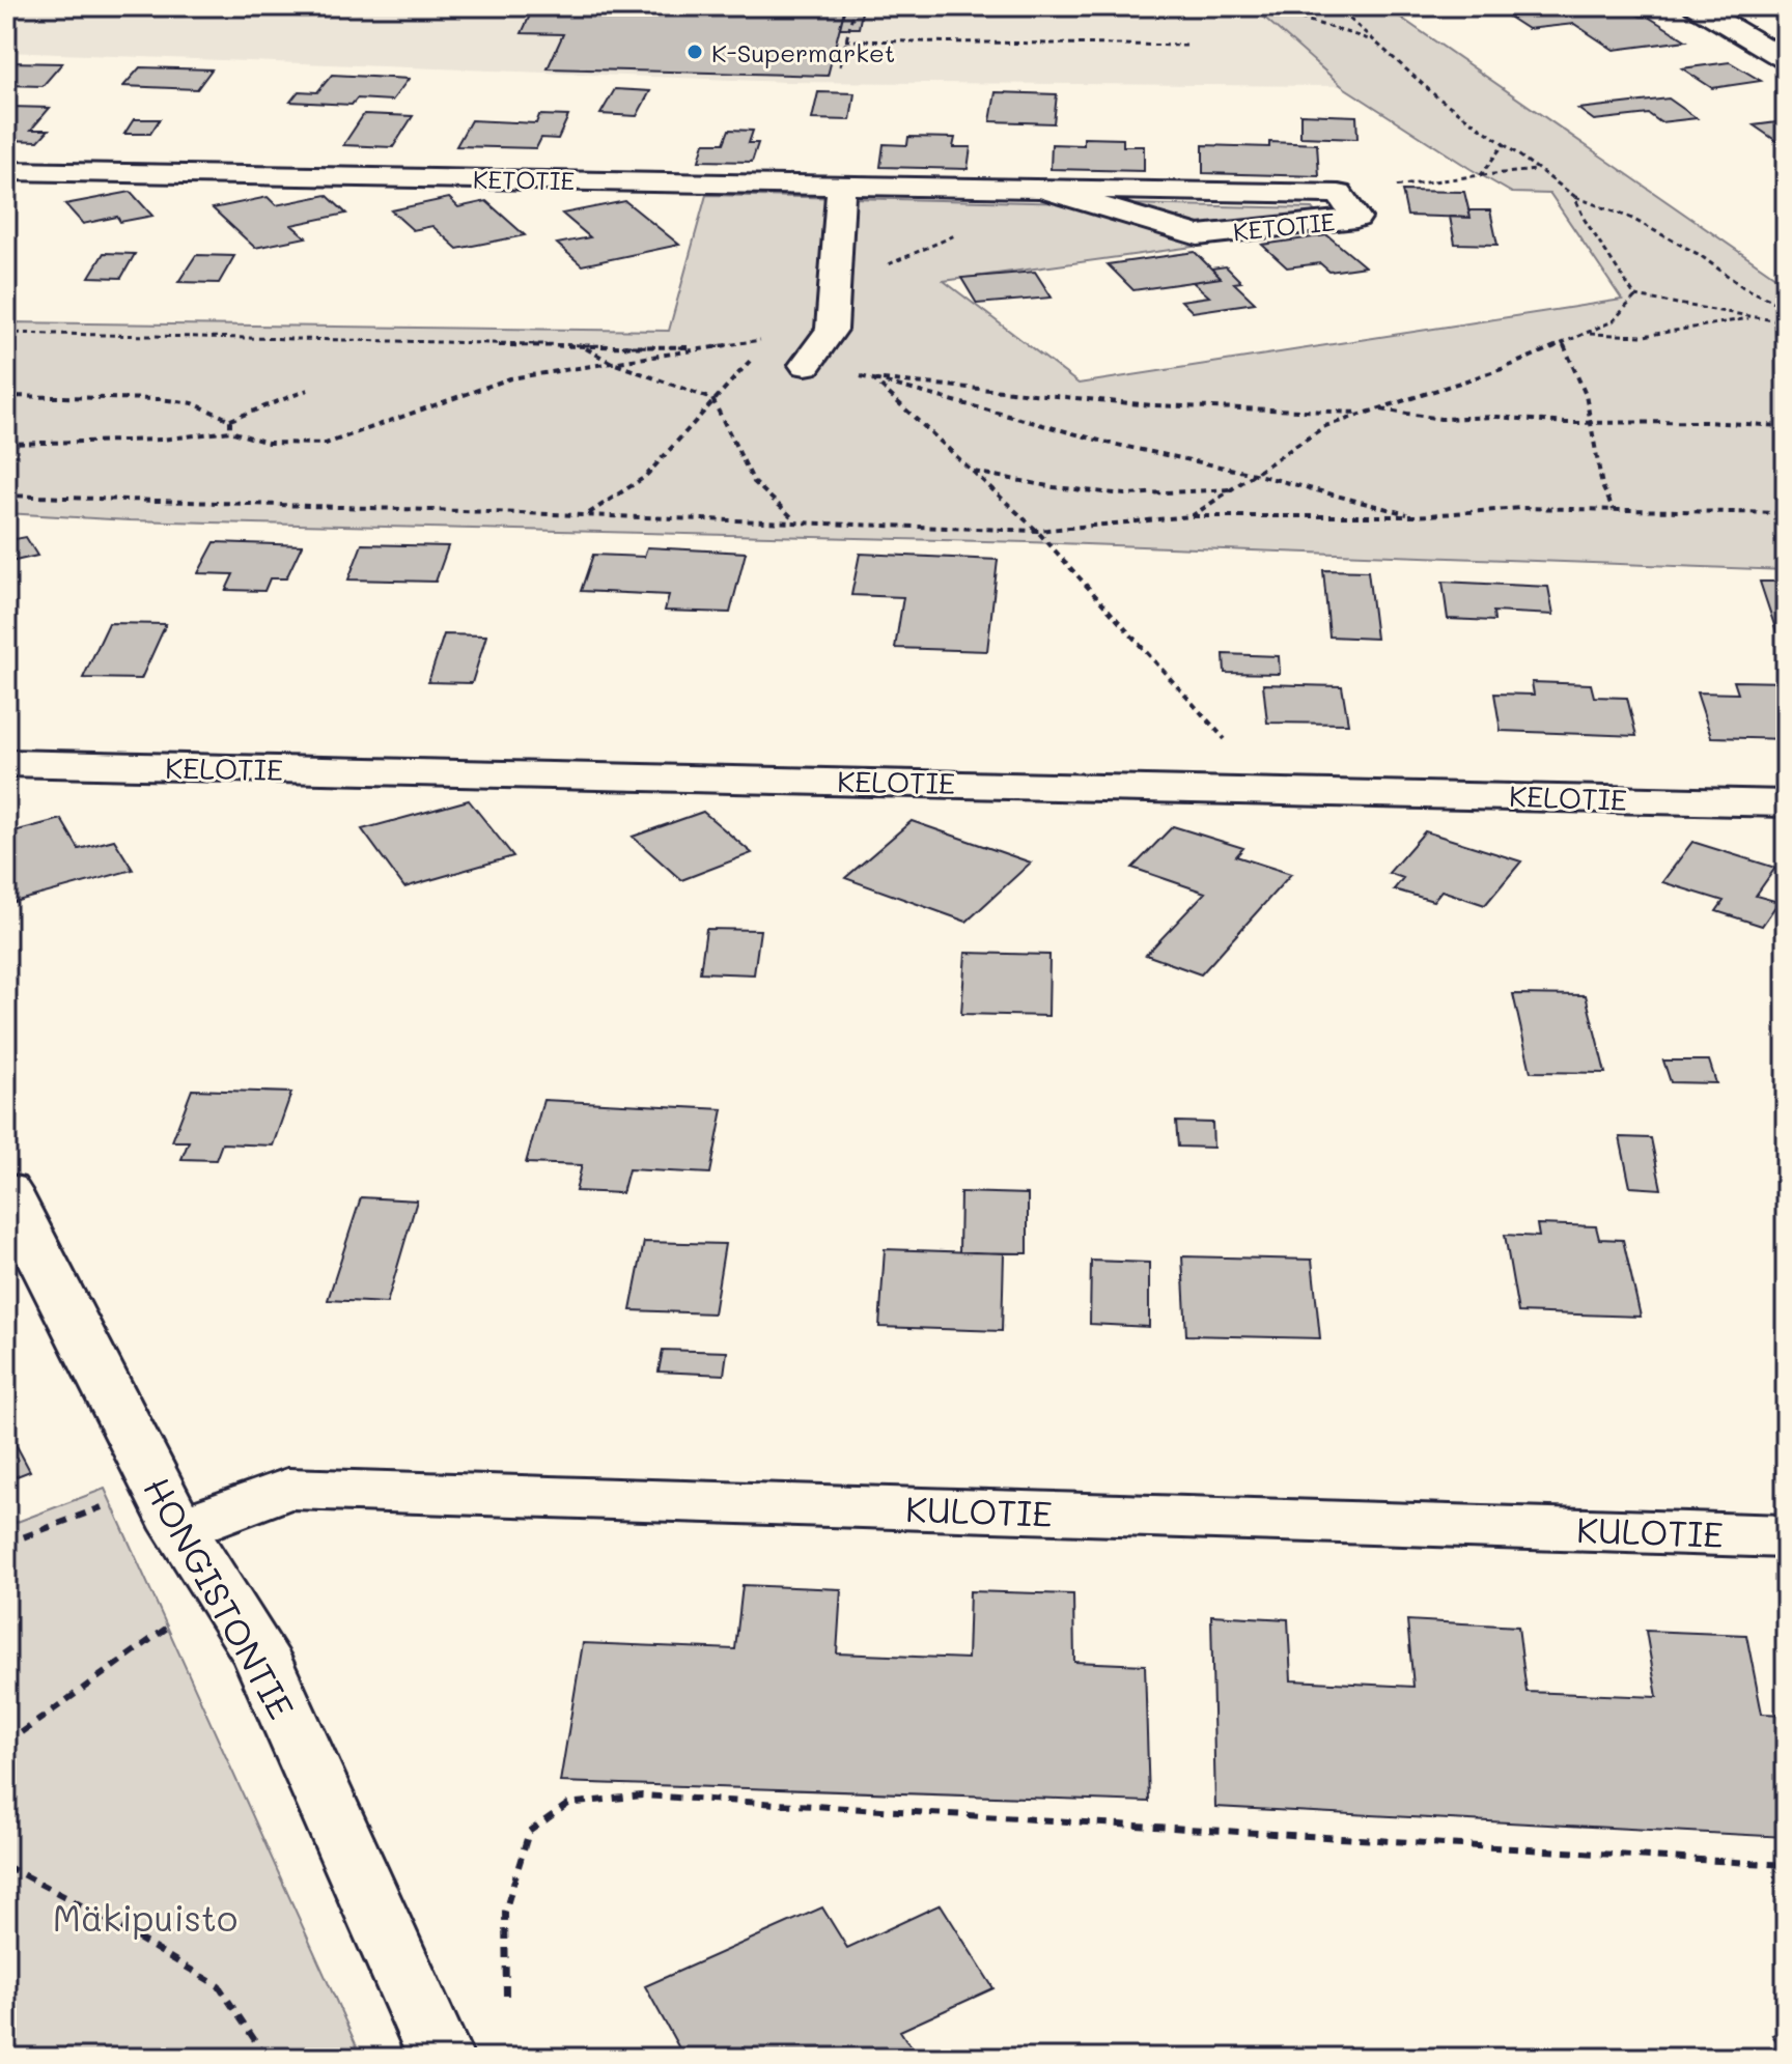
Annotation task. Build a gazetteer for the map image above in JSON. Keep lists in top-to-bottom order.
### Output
{
  "streets": {
    "street": [
      "KETOTIE",
      "KELOTIE",
      "KULOTIE",
      "HONGISTONTIE"
    ]
  },
  "crossings": [
    ["KULOTIE", "HONGISTONTIE"]
  ],
  "parks": ["Mäkipuisto"],
  "places": ["K-Supermarket"]
}
